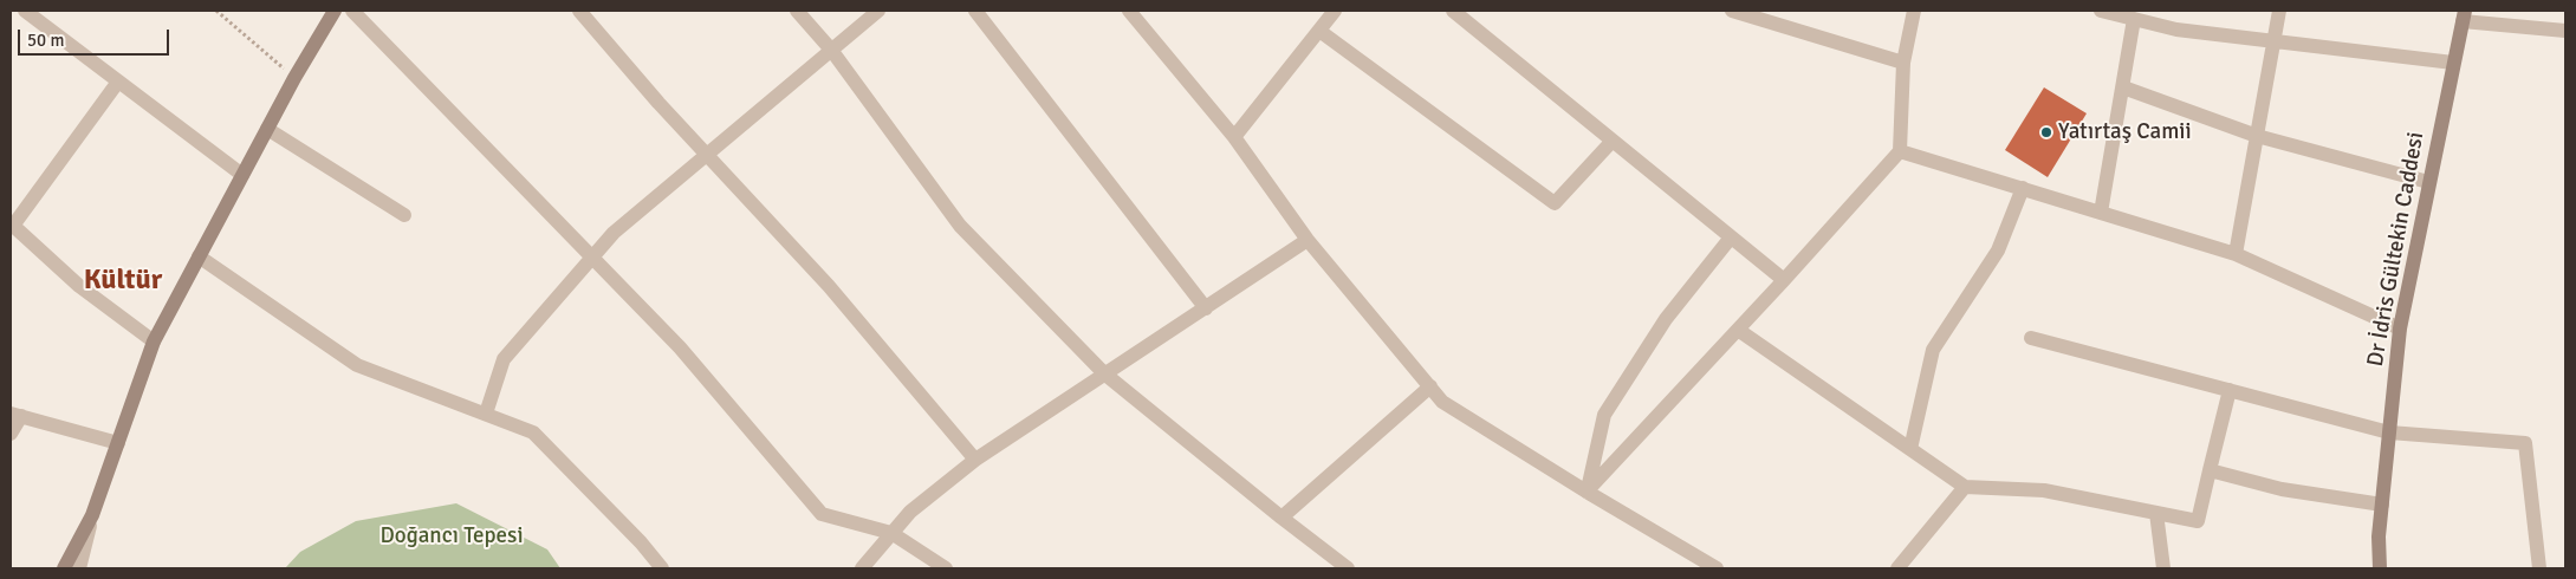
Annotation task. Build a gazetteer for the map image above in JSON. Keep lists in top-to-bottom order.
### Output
{
  "streets": {
    "street": ["Dr İdris Gültekin Caddesi"]
  },
  "districts": ["Kültür"],
  "parks": ["Doğancı Tepesi"],
  "places": ["Yatırtaş Camii"],
  "scale_bar": "50 m"
}
